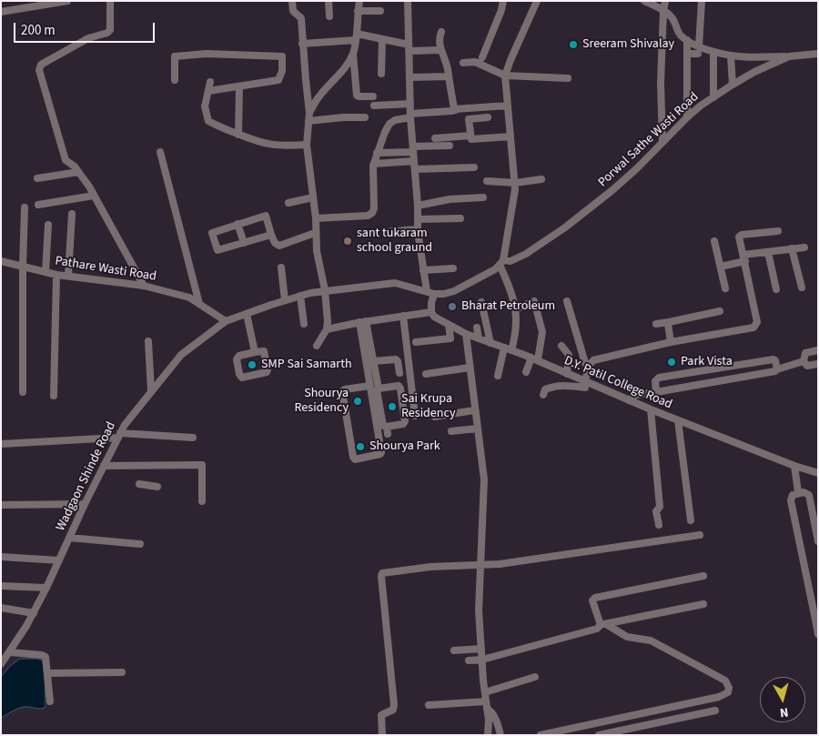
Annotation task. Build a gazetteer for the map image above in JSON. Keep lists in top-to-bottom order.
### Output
{
  "streets": {
    "street": [
      "Porwal Sathe Wasti Road",
      "Pathare Wasti Road",
      "D.Y. Patil College Road",
      "Wadgaon Shinde Road"
    ]
  },
  "crossings": [
    ["Porwal Sathe Wasti Road", "Wadgaon Shinde Road"],
    ["Pathare Wasti Road", "Wadgaon Shinde Road"]
  ],
  "places": [
    "Sreeram Shivalay",
    "sant tukaram school graund",
    "Bharat Petroleum",
    "Park Vista",
    "SMP Sai Samarth",
    "Shourya Residency",
    "Sai Krupa Residency",
    "Shourya Park"
  ],
  "scale_bar": "200 m",
  "north": "bottom"
}
